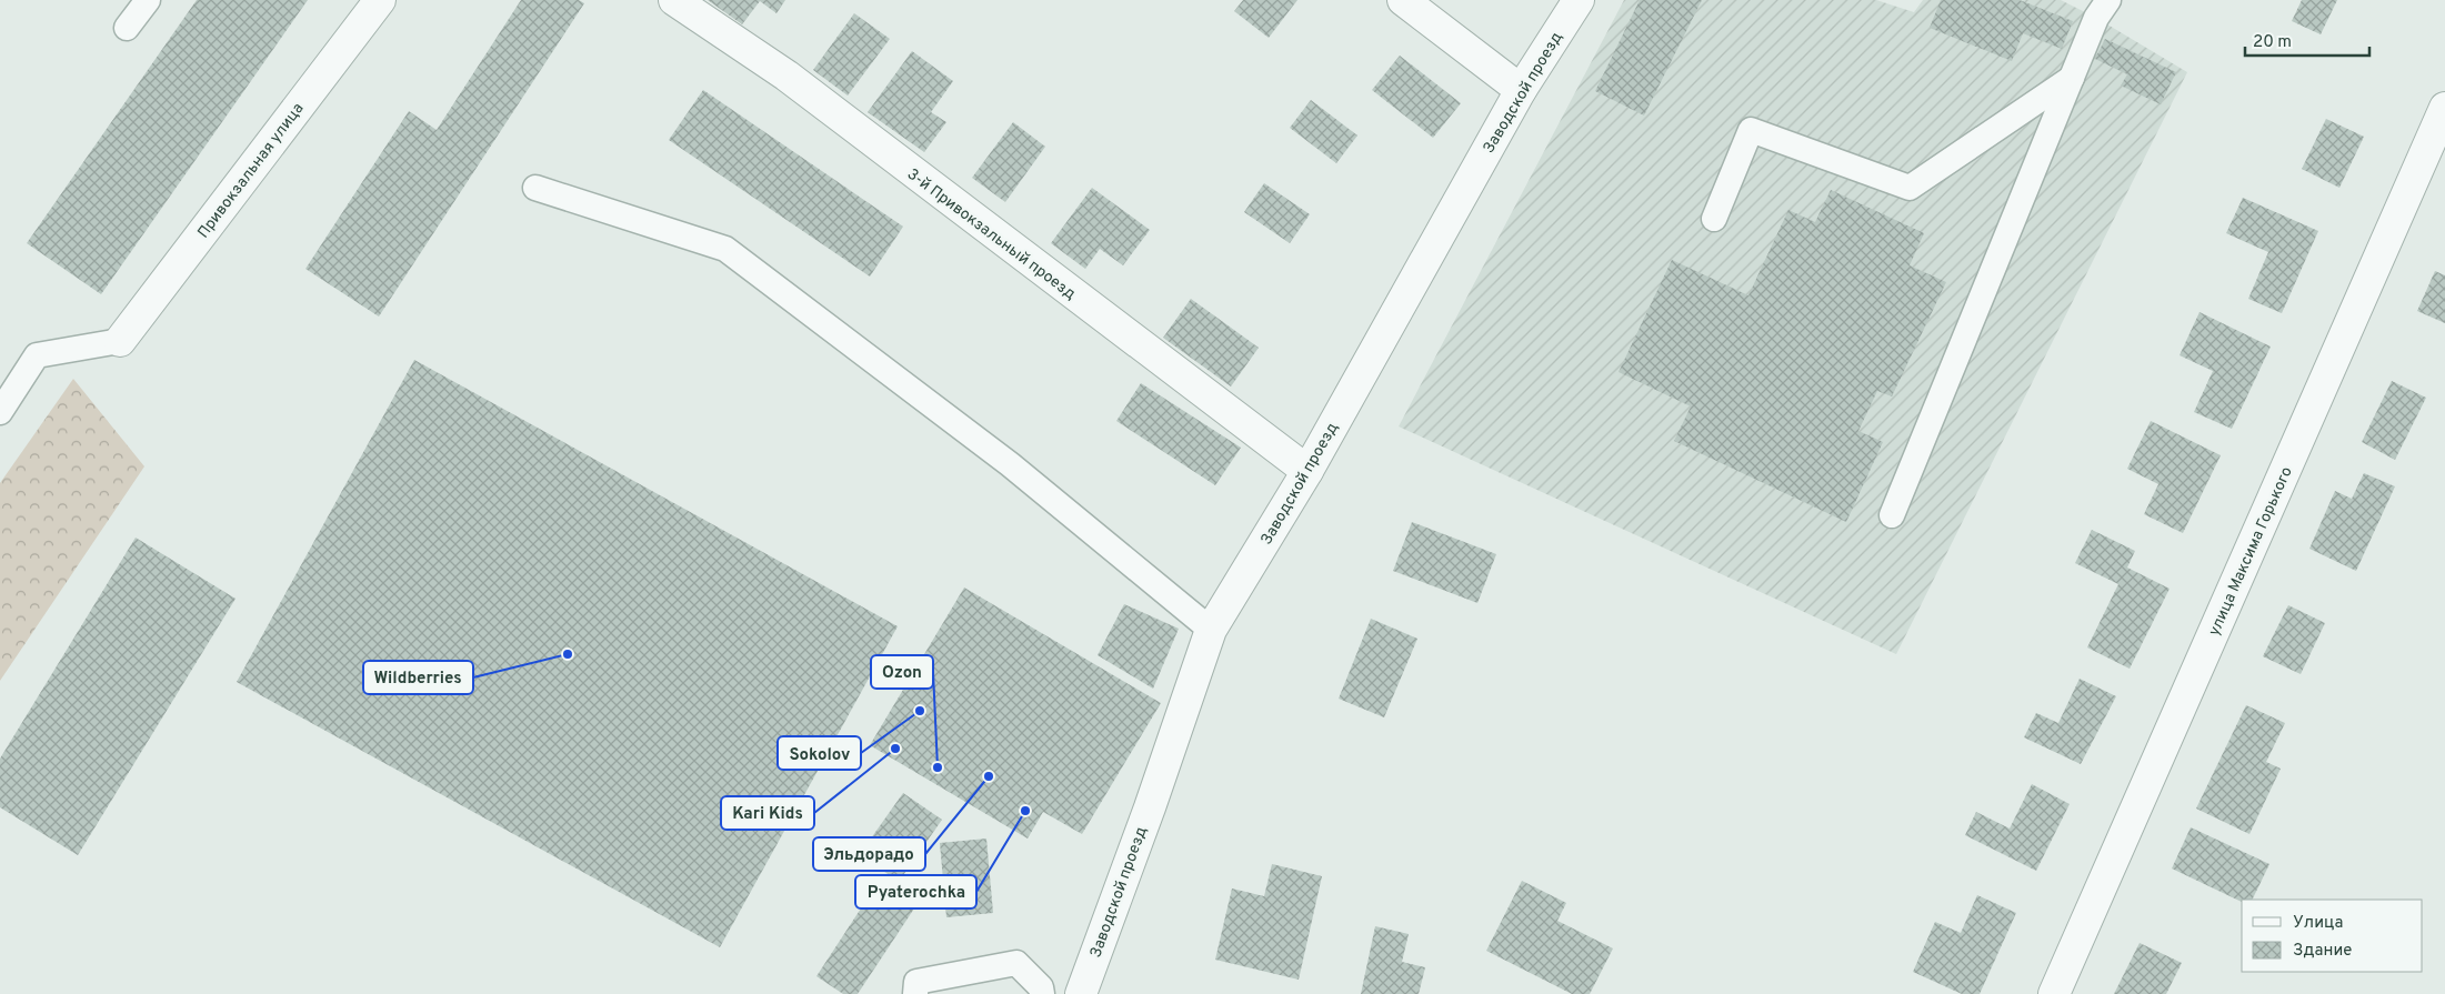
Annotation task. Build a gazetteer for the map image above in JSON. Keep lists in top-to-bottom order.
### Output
{
  "streets": {
    "street": [
      "Заводской проезд",
      "Привокзальная улица",
      "3-й Привокзальный проезд",
      "улица Максима Горького"
    ]
  },
  "crossings": [
    ["Заводской проезд", "3-й Привокзальный проезд"]
  ],
  "places": [
    "Wildberries",
    "Sokolov",
    "Kari Kids",
    "Ozon",
    "Эльдорадо",
    "Pyaterochka"
  ],
  "legend": ["Улица", "Здание"],
  "scale_bar": "20 m"
}
